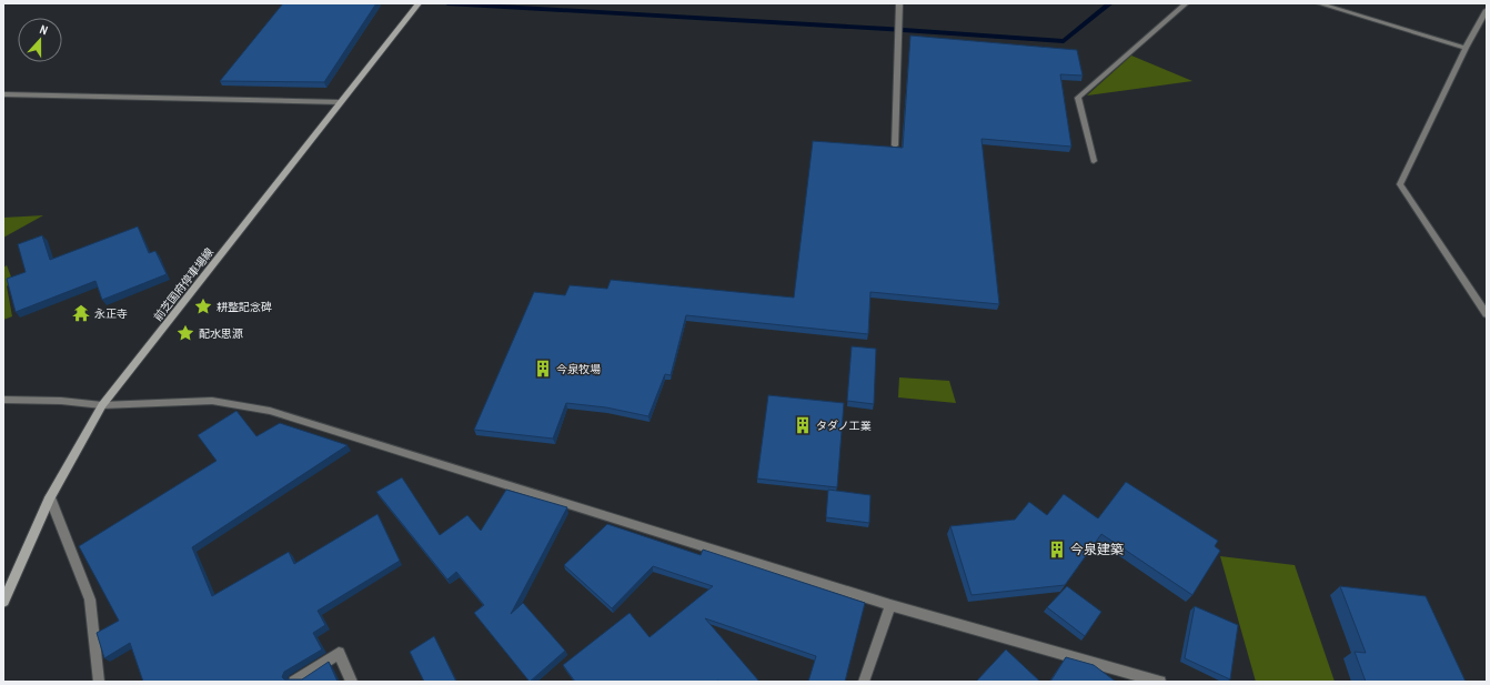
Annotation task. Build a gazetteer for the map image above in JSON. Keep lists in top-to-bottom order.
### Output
{
  "streets": {
    "main road": ["前芝国府停車場線"]
  },
  "places": {
    "place": ["耕整記念碑", "配水思源"],
    "temple": ["永正寺"],
    "building": ["今泉牧場", "タダノ工業", "今泉建築"]
  },
  "north": "top"
}
